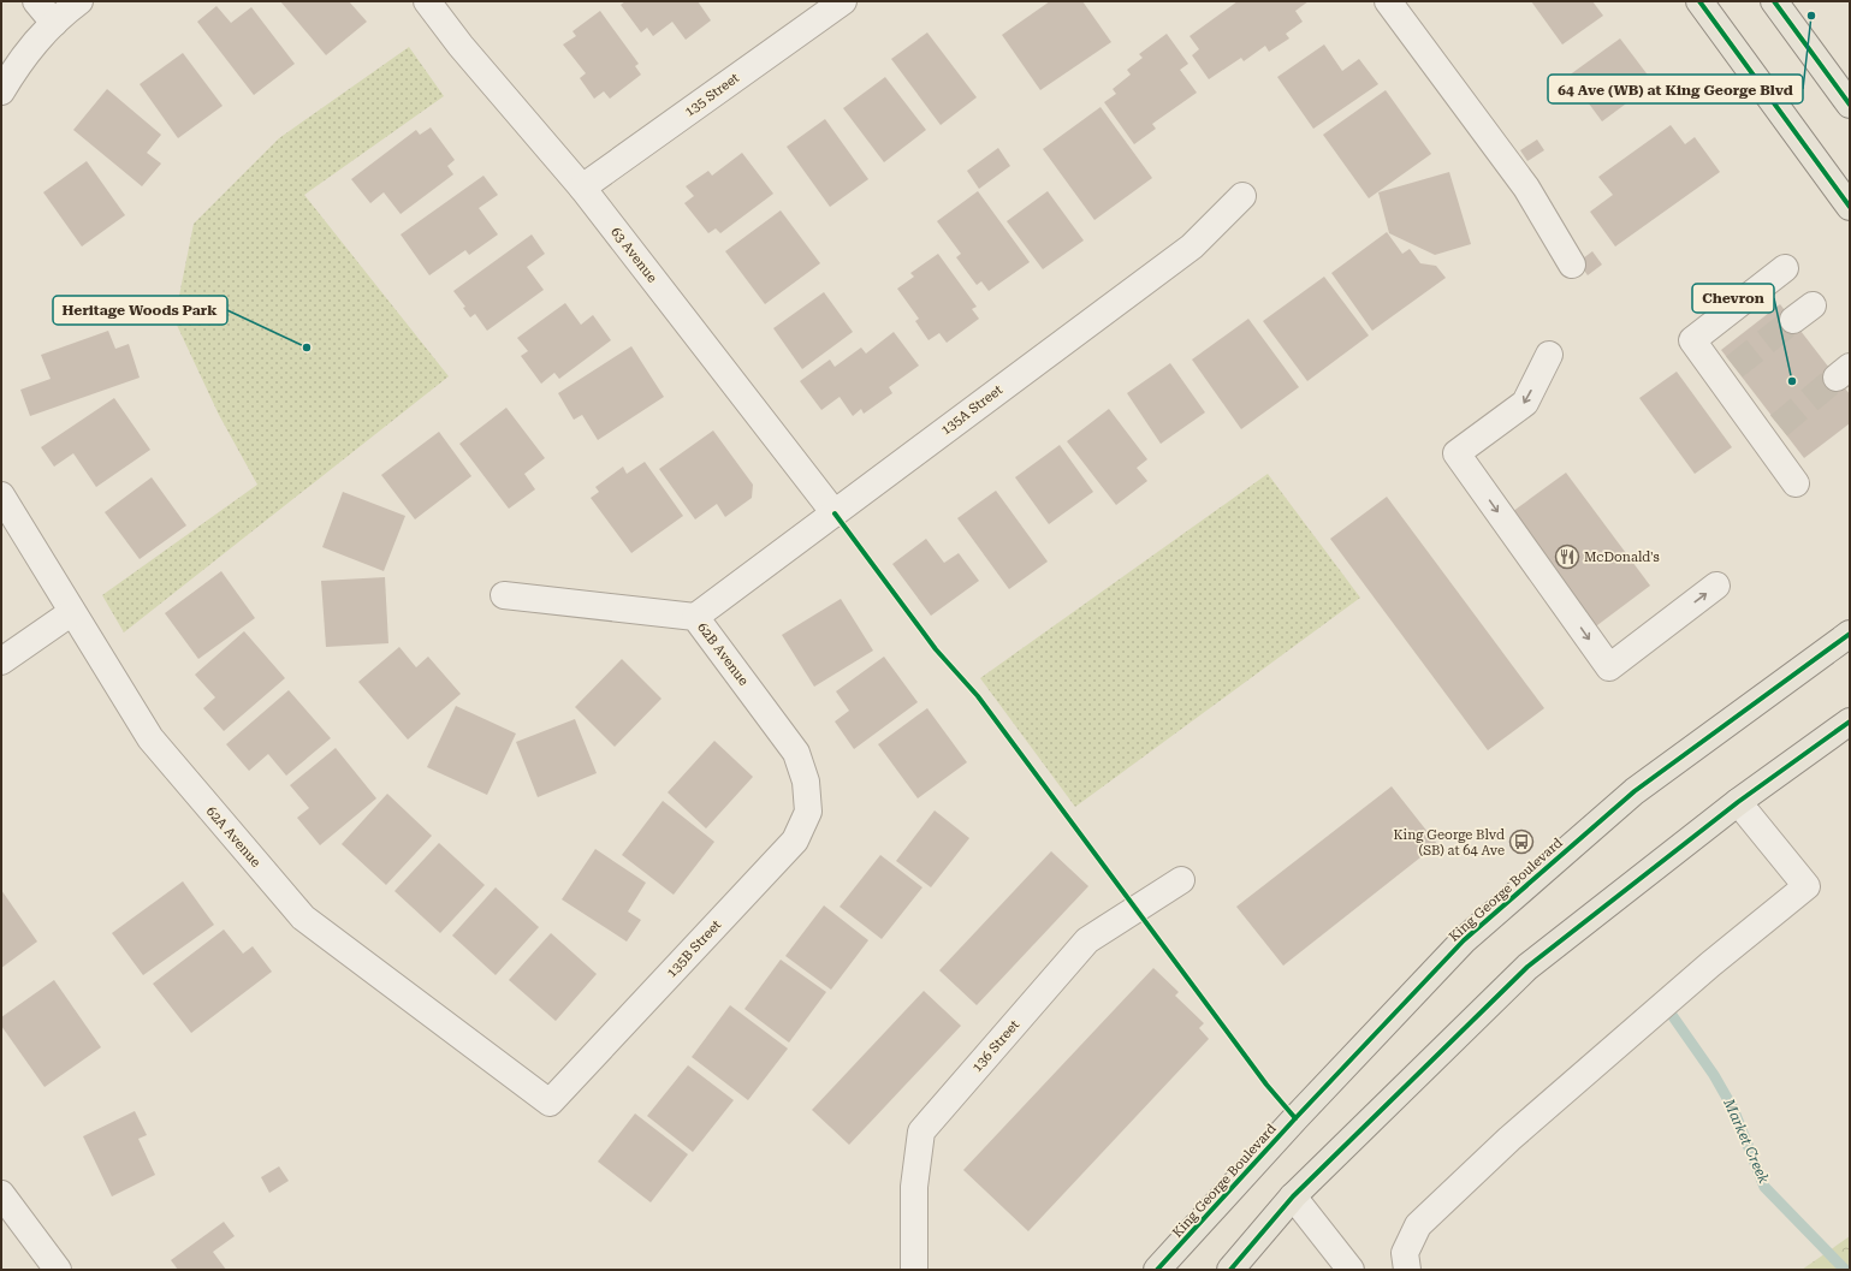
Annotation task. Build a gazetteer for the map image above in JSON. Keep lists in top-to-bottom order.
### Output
{
  "streets": {
    "main road": ["King George Boulevard"],
    "street": [
      "135 Street",
      "63 Avenue",
      "135A Street",
      "62B Avenue",
      "62A Avenue",
      "135B Street",
      "136 Street"
    ]
  },
  "crossings": [
    ["135 Street", "63 Avenue"],
    ["63 Avenue", "135A Street"],
    ["135A Street", "62B Avenue"],
    ["62B Avenue", "135B Street"],
    ["62A Avenue", "135B Street"]
  ],
  "water": ["Market Creek"],
  "places": {
    "other": ["64 Ave (WB) at King George Blvd", "Heritage Woods Park", "Chevron"],
    "restaurant": ["McDonald's"],
    "bus stop": ["King George Blvd (SB) at 64 Ave"]
  }
}
